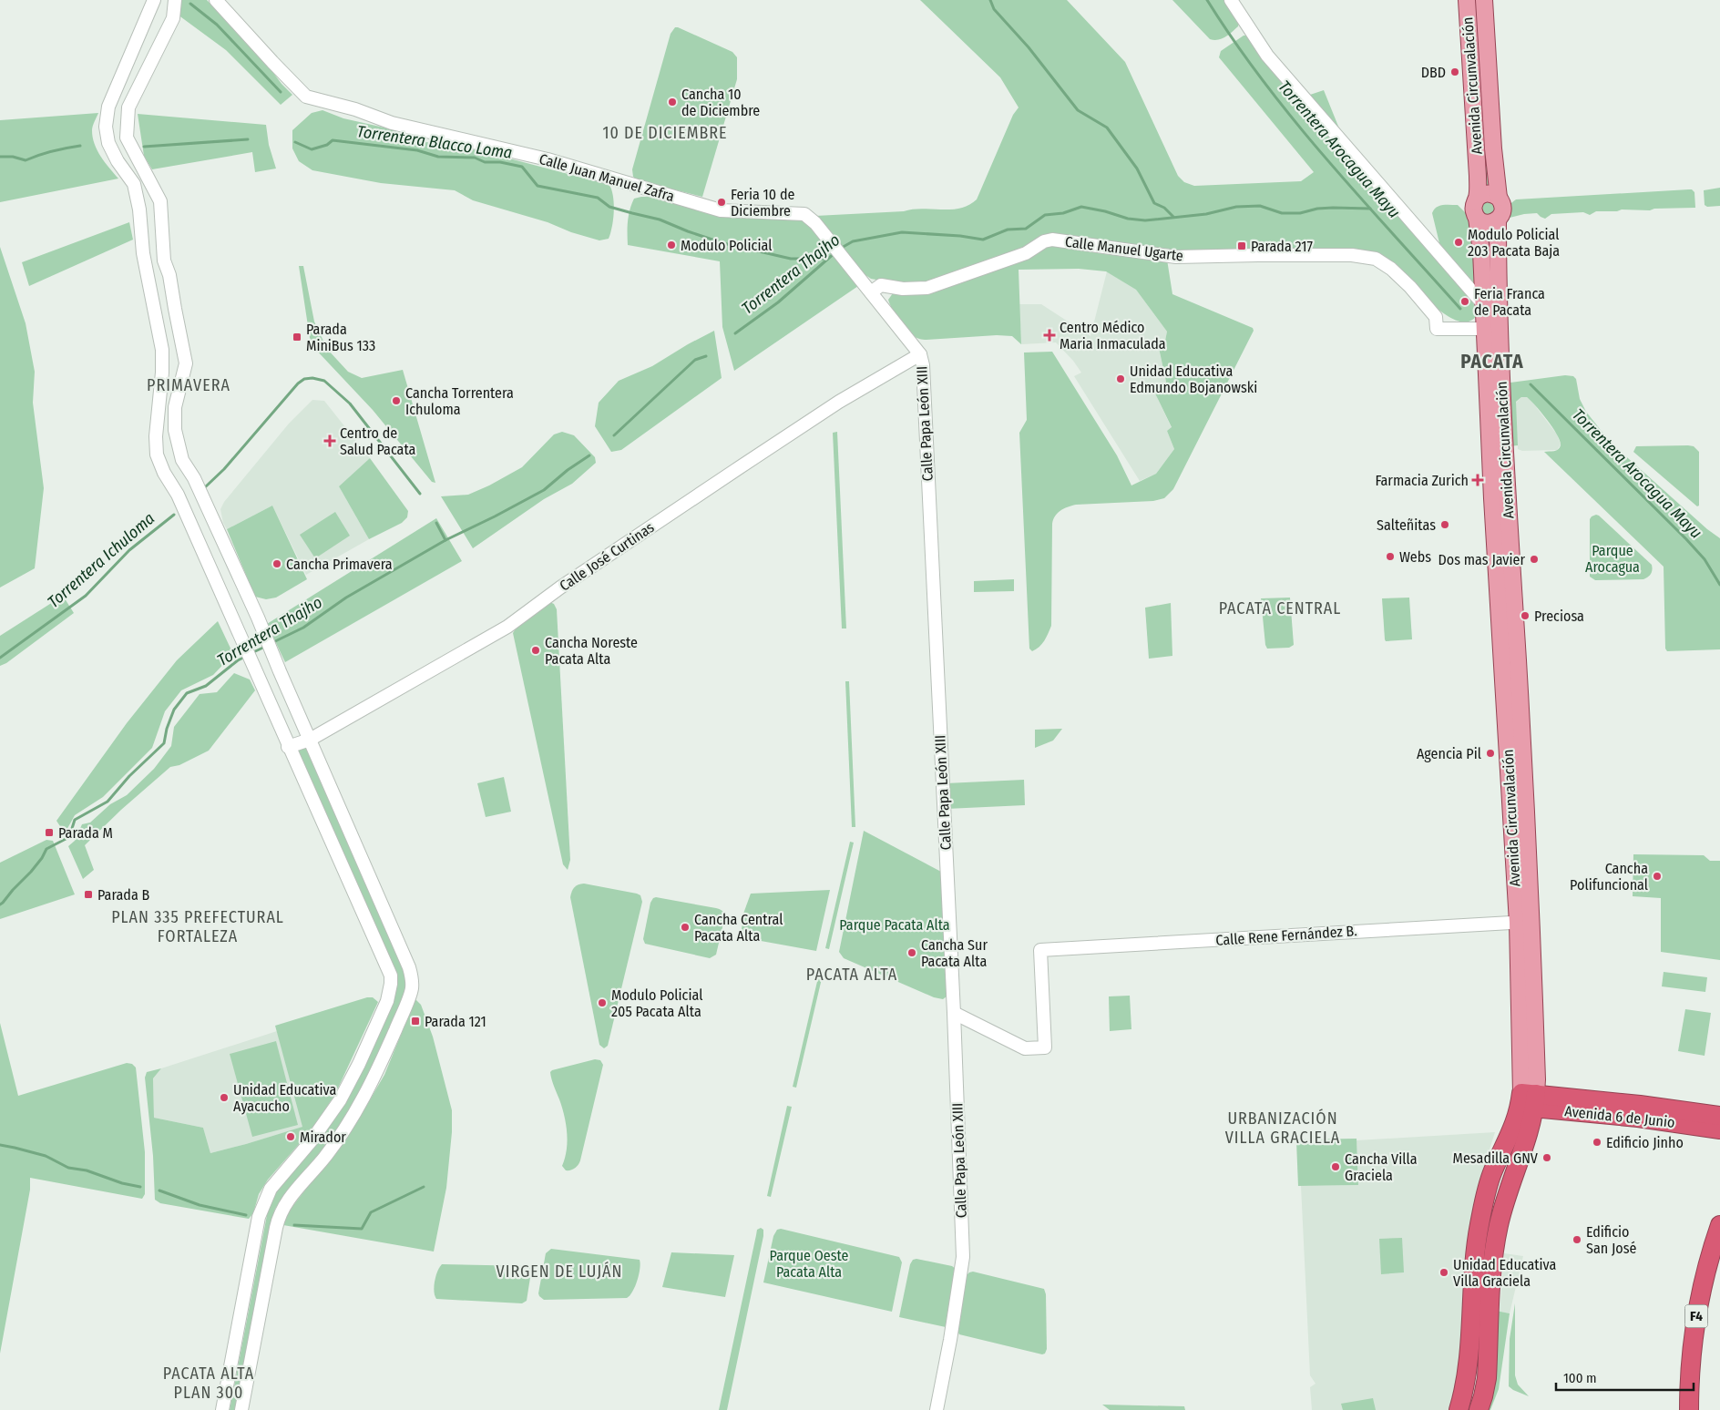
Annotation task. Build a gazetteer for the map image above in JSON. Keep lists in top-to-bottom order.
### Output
{
  "streets": {
    "highway": ["Avenida Circunvalación", "Avenida 6 de Junio", "F4"],
    "street": [
      "Calle Juan Manuel Zafra",
      "Calle Manuel Ugarte",
      "Calle Papa León XIII",
      "Calle José Curtinas",
      "Calle Rene Fernández B."
    ]
  },
  "crossings": [
    ["Avenida Circunvalación", "Calle Manuel Ugarte"],
    ["Avenida Circunvalación", "Calle Rene Fernández B."],
    ["Avenida Circunvalación", "Avenida 6 de Junio"],
    ["Calle Juan Manuel Zafra", "Calle Papa León XIII"],
    ["Calle Manuel Ugarte", "Calle Papa León XIII"],
    ["Calle Papa León XIII", "Calle José Curtinas"],
    ["Calle Papa León XIII", "Calle Rene Fernández B."]
  ],
  "districts": [
    "10 DE DICIEMBRE",
    "PACATA",
    "PRIMAVERA",
    "PACATA CENTRAL",
    "PLAN 335 PREFECTURAL FORTALEZA",
    "PACATA ALTA",
    "URBANIZACIÓN VILLA GRACIELA",
    "VIRGEN DE LUJÁN",
    "PACATA ALTA PLAN 300"
  ],
  "water": [
    "Torrentera Blacco Loma",
    "Torrentera Arocagua Mayu",
    "Torrentera Thajho",
    "Torrentera Ichuloma"
  ],
  "parks": ["Parque Arocagua", "Parque Pacata Alta", "Parque Oeste Pacata Alta"],
  "places": {
    "other": [
      "DBD",
      "Cancha 10 de Diciembre",
      "Feria 10 de Diciembre",
      "Modulo Policial 203 Pacata Baja",
      "Modulo Policial",
      "Feria Franca de Pacata",
      "Unidad Educativa Edmundo Bojanowski",
      "Cancha Torrentera Ichuloma",
      "Salteñitas",
      "Webs",
      "Dos mas Javier",
      "Cancha Primavera",
      "Preciosa",
      "Cancha Noreste Pacata Alta",
      "Agencia Pil",
      "Cancha Polifuncional",
      "Cancha Central Pacata Alta",
      "Cancha Sur Pacata Alta",
      "Modulo Policial 205 Pacata Alta",
      "Unidad Educativa Ayacucho",
      "Mirador",
      "Edificio Jinho",
      "Mesadilla GNV",
      "Cancha Villa Graciela",
      "Edificio San José",
      "Unidad Educativa Villa Graciela"
    ],
    "transit": [
      "Parada 217",
      "Parada MiniBus 133",
      "Parada M",
      "Parada B",
      "Parada 121"
    ],
    "health": ["Centro Médico Maria Inmaculada", "Centro de Salud Pacata", "Farmacia Zurich"]
  },
  "scale_bar": "100 m"
}
